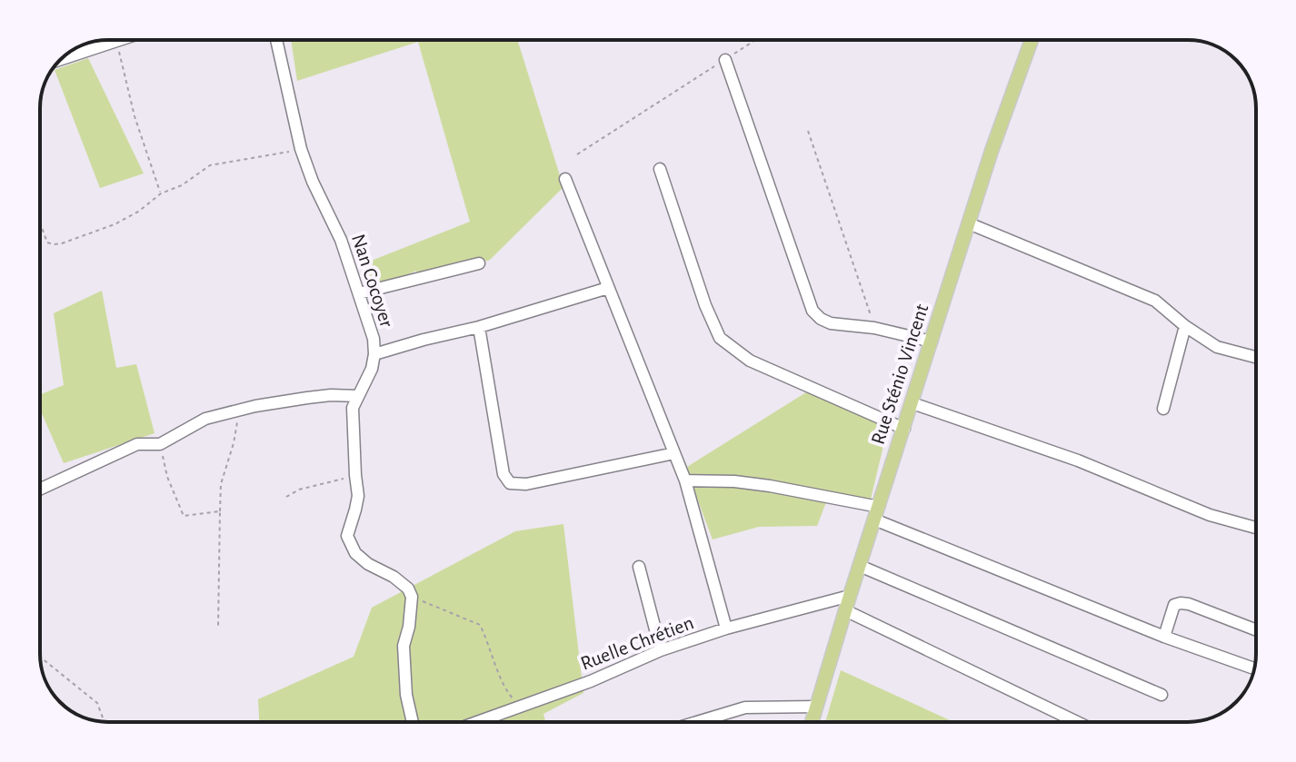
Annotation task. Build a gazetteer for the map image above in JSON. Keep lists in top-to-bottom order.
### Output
{
  "streets": {
    "main road": ["Rue Sténio Vincent"],
    "street": ["Nan Cocoyer", "Ruelle Chrétien"]
  },
  "crossings": [
    ["Rue Sténio Vincent", "Ruelle Chrétien"]
  ]
}
